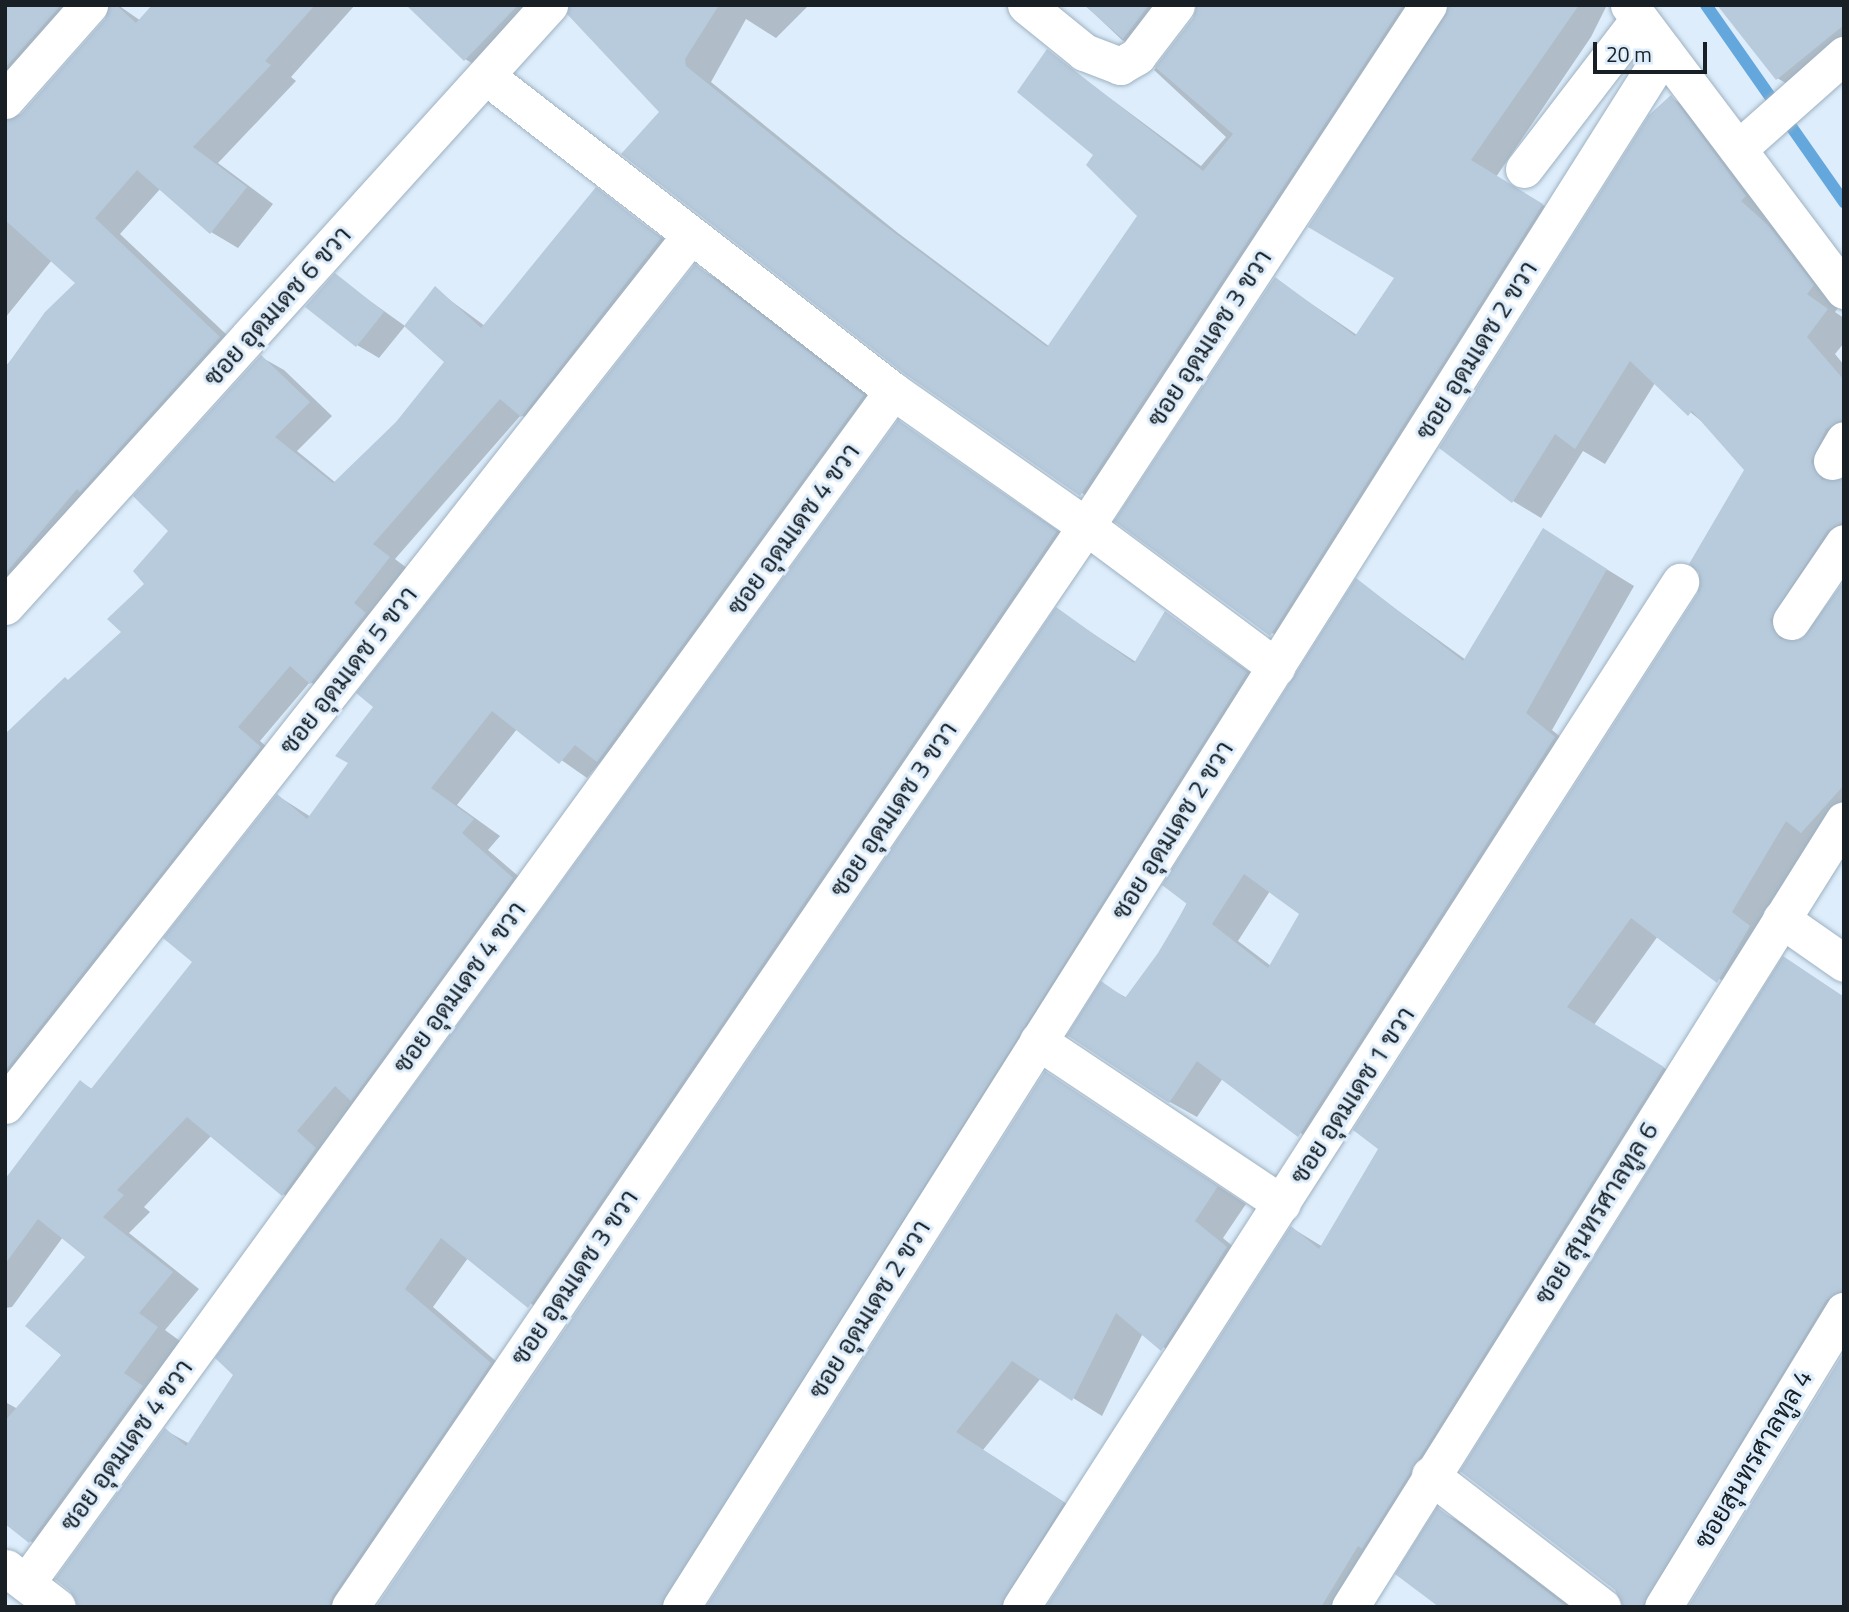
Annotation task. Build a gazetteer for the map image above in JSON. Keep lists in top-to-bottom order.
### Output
{
  "streets": {
    "street": [
      "ซอย อุดมเดช 6 ขวา",
      "ซอย อุดมเดช 3 ขวา",
      "ซอย อุดมเดช 2 ขวา",
      "ซอย อุดมเดช 4 ขวา",
      "ซอย อุดมเดช 5 ขวา",
      "ซอย อุดมเดช 1 ขวา",
      "ซอย สุนทรศาลทูล 6",
      "ซอยสุนทรศาลทูล 4"
    ]
  },
  "scale_bar": "20 m"
}
